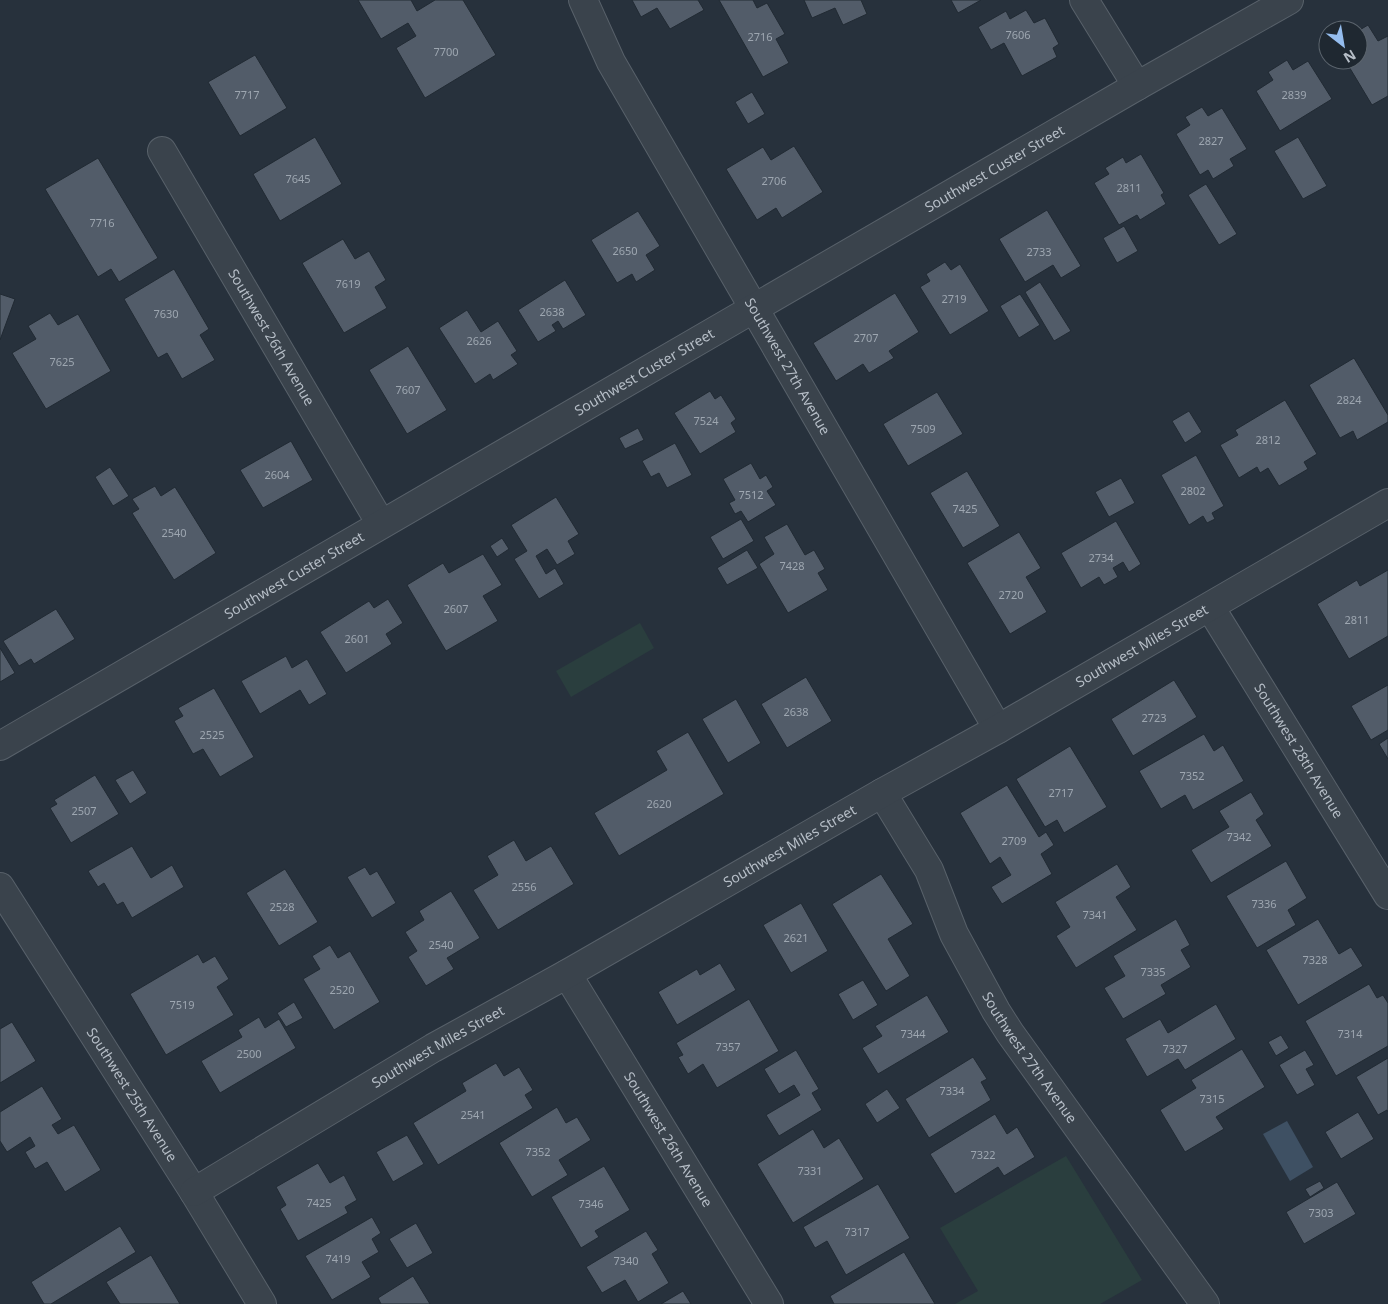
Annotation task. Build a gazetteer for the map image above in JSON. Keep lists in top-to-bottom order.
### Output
{
  "streets": {
    "street": [
      "Southwest Custer Street",
      "Southwest 26th Avenue",
      "Southwest 27th Avenue",
      "Southwest Miles Street",
      "Southwest 28th Avenue",
      "Southwest 25th Avenue"
    ]
  },
  "crossings": [
    ["Southwest Custer Street", "Southwest 26th Avenue"],
    ["Southwest Custer Street", "Southwest 27th Avenue"],
    ["Southwest 26th Avenue", "Southwest Miles Street"],
    ["Southwest 27th Avenue", "Southwest Miles Street"],
    ["Southwest Miles Street", "Southwest 28th Avenue"],
    ["Southwest Miles Street", "Southwest 25th Avenue"]
  ],
  "house_numbers": [
    "7606",
    "2716",
    "7700",
    "7717",
    "2839",
    "2827",
    "7645",
    "2706",
    "2811",
    "7716",
    "2650",
    "2733",
    "7619",
    "2719",
    "2638",
    "7630",
    "2707",
    "2626",
    "7625",
    "7607",
    "2824",
    "7524",
    "7509",
    "2812",
    "2604",
    "2802",
    "7512",
    "7425",
    "2540",
    "2734",
    "7428",
    "2720",
    "2607",
    "2811",
    "2601",
    "2638",
    "2723",
    "2525",
    "7352",
    "2717",
    "2620",
    "2507",
    "7342",
    "2709",
    "2556",
    "7336",
    "2528",
    "7341",
    "2621",
    "2540",
    "7328",
    "7335",
    "2520",
    "7519",
    "7344",
    "7314",
    "7357",
    "7327",
    "2500",
    "7334",
    "7315",
    "2541",
    "7352",
    "7322",
    "7331",
    "7425",
    "7346",
    "7303",
    "7317",
    "7419",
    "7340"
  ],
  "north": "bottom right"
}
